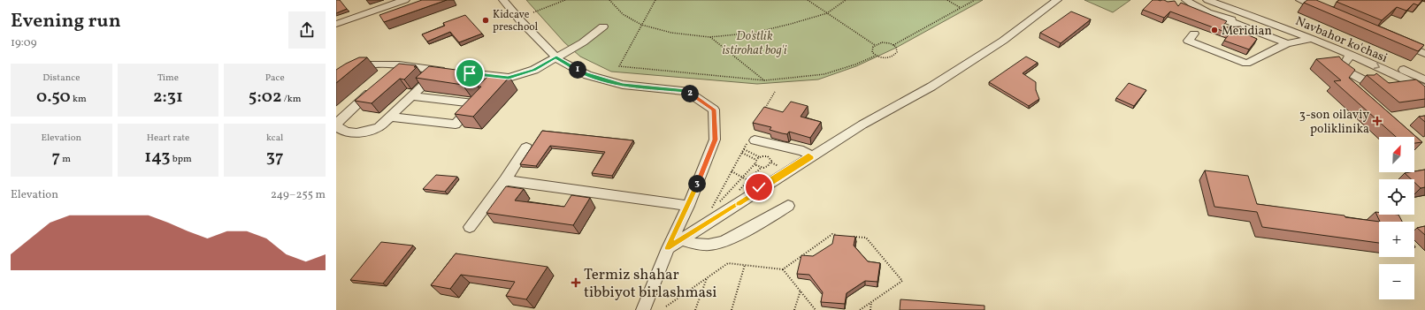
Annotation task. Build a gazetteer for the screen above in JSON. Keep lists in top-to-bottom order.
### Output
{
  "streets": {
    "street": ["Navbahor ko'chasi"]
  },
  "parks": ["Do'stlik istirohat bog'i"],
  "places": {
    "other": ["Kidcave preschool", "Meridian"],
    "health": ["3-son oilaviy poliklinika", "Termiz shahar tibbiyot birlashmasi"]
  },
  "north": "top right",
  "page": {
    "heading": ["Evening run", "19:09"],
    "stats": [
      ["Distance", "0.50 km"],
      ["Time", "2:31"],
      ["Pace", "5:02 /km"],
      ["Elevation", "7 m"],
      ["Heart rate", "143 bpm"],
      ["kcal", "37"]
    ],
    "pins": ["1", "2", "3"],
    "map_buttons": ["+", "−"],
    "chart": ["Elevation", "249–255 m"]
  }
}
